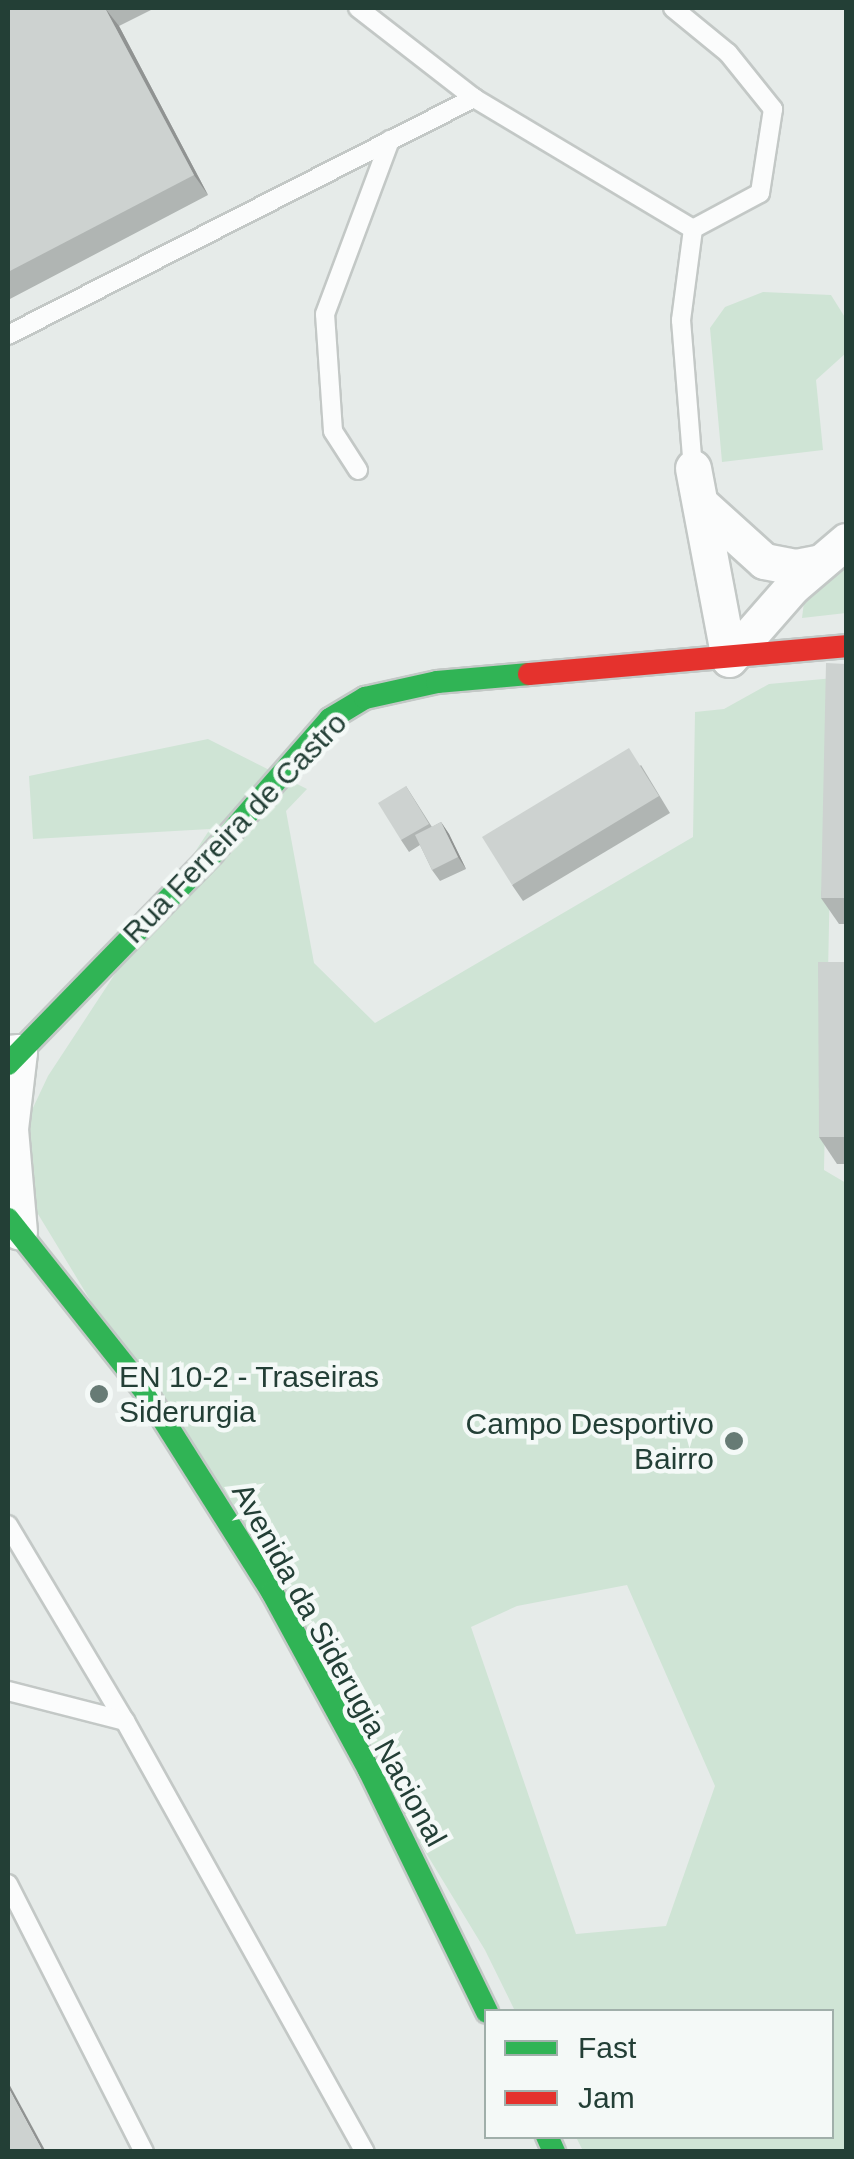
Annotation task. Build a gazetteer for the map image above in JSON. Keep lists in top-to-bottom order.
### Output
{
  "streets": {
    "street": ["Rua Ferreira de Castro", "Avenida da Siderugia Nacional"]
  },
  "crossings": [
    ["Rua Ferreira de Castro", "Avenida da Siderugia Nacional"]
  ],
  "places": ["EN 10-2 - Traseiras Siderurgia", "Campo Desportivo Bairro"],
  "legend": ["Fast", "Jam"]
}
